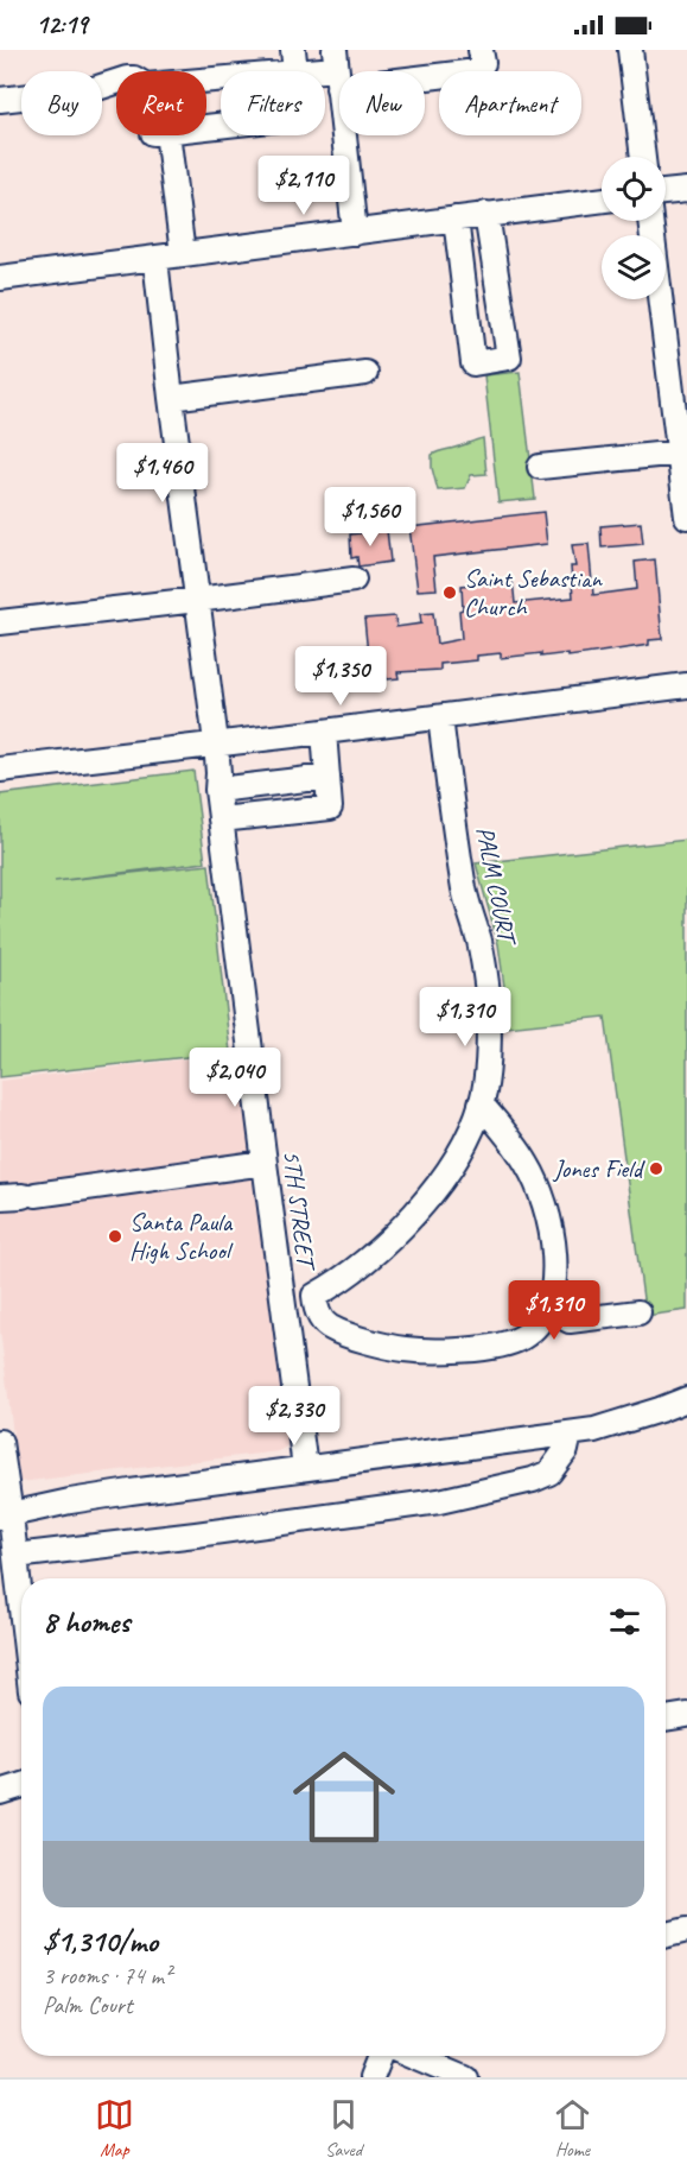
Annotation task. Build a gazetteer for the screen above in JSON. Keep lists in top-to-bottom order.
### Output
{
  "streets": {
    "street": ["PALM COURT", "5TH STREET"]
  },
  "places": ["Saint Sebastian Church", "Jones Field", "Santa Paula High School"],
  "page": {
    "status": "12:19",
    "chip": [
      "Buy",
      "Rent",
      "Filters",
      "New",
      "Apartment"
    ],
    "price": [
      "$2,110",
      "$1,460",
      "$1,560",
      "$1,350",
      "$1,310",
      "$2,040",
      "$1,310",
      "$2,330"
    ],
    "heading": "8 homes",
    "list": [
      {
        "name": "$1,310/mo",
        "note": "3 rooms · 74 m² · Palm Court"
      }
    ],
    "tabs": ["Map", "Saved", "Home"]
  }
}
